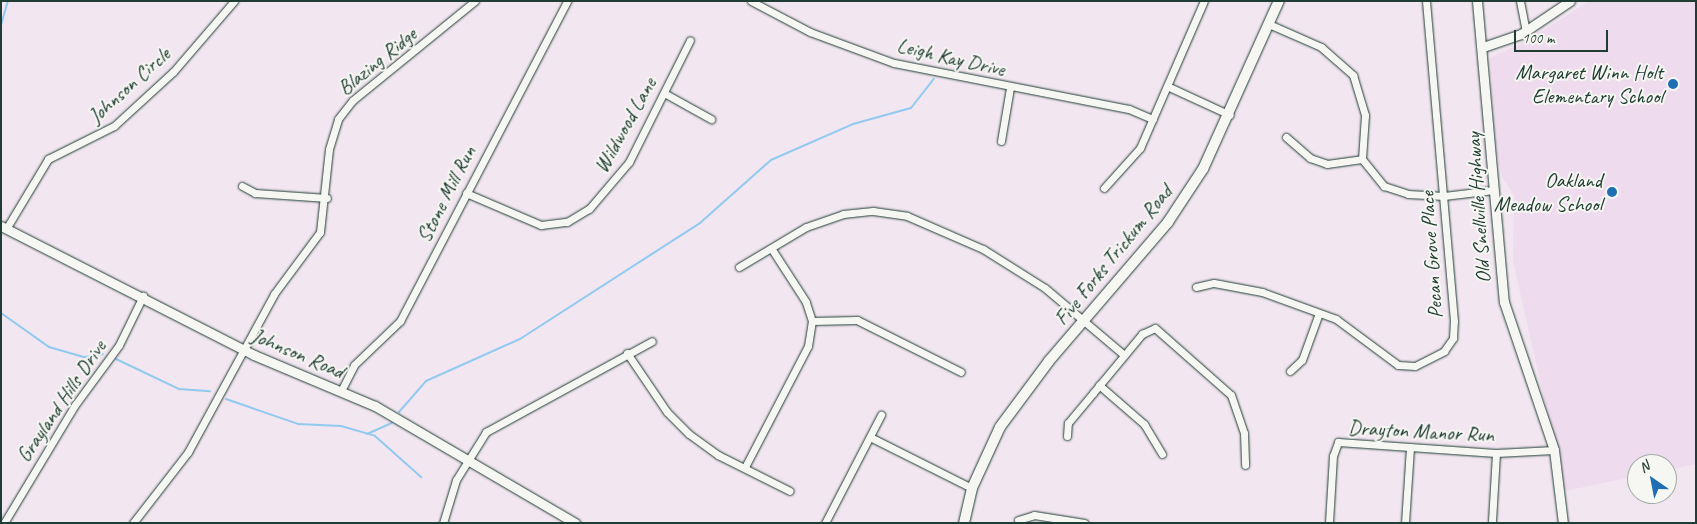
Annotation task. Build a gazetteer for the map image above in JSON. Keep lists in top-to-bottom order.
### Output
{
  "streets": {
    "main road": ["Five Forks Trickum Road"],
    "street": [
      "Leigh Kay Drive",
      "Blazing Ridge",
      "Johnson Circle",
      "Wildwood Lane",
      "Stone Mill Run",
      "Old Snellville Highway",
      "Pecan Grove Place",
      "Johnson Road",
      "Grayland Hills Drive",
      "Drayton Manor Run"
    ]
  },
  "crossings": [
    ["Blazing Ridge", "Johnson Road"],
    ["Johnson Circle", "Johnson Road"],
    ["Wildwood Lane", "Stone Mill Run"],
    ["Stone Mill Run", "Johnson Road"],
    ["Old Snellville Highway", "Drayton Manor Run"],
    ["Johnson Road", "Grayland Hills Drive"]
  ],
  "places": ["Margaret Winn Holt Elementary School", "Oakland Meadow School"],
  "scale_bar": "100 m",
  "north": "top left"
}
